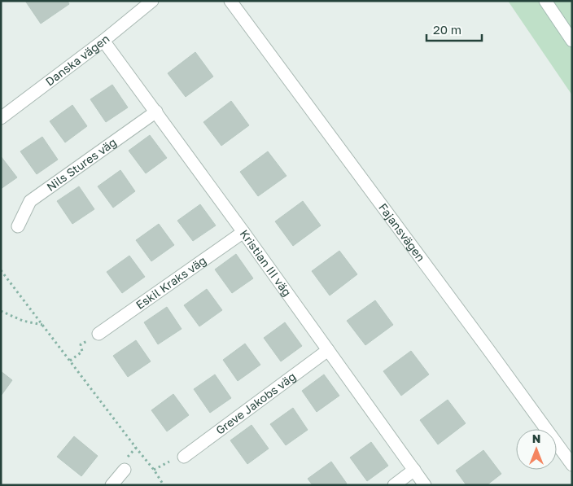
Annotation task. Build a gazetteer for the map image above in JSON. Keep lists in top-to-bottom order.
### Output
{
  "streets": {
    "street": [
      "Danska vägen",
      "Nils Stures väg",
      "Fajansvägen",
      "Kristian III väg",
      "Eskil Kraks väg",
      "Greve Jakobs väg"
    ]
  },
  "crossings": [
    ["Danska vägen", "Kristian III väg"],
    ["Nils Stures väg", "Kristian III väg"],
    ["Kristian III väg", "Eskil Kraks väg"],
    ["Kristian III väg", "Greve Jakobs väg"]
  ],
  "scale_bar": "20 m",
  "north": "top"
}
